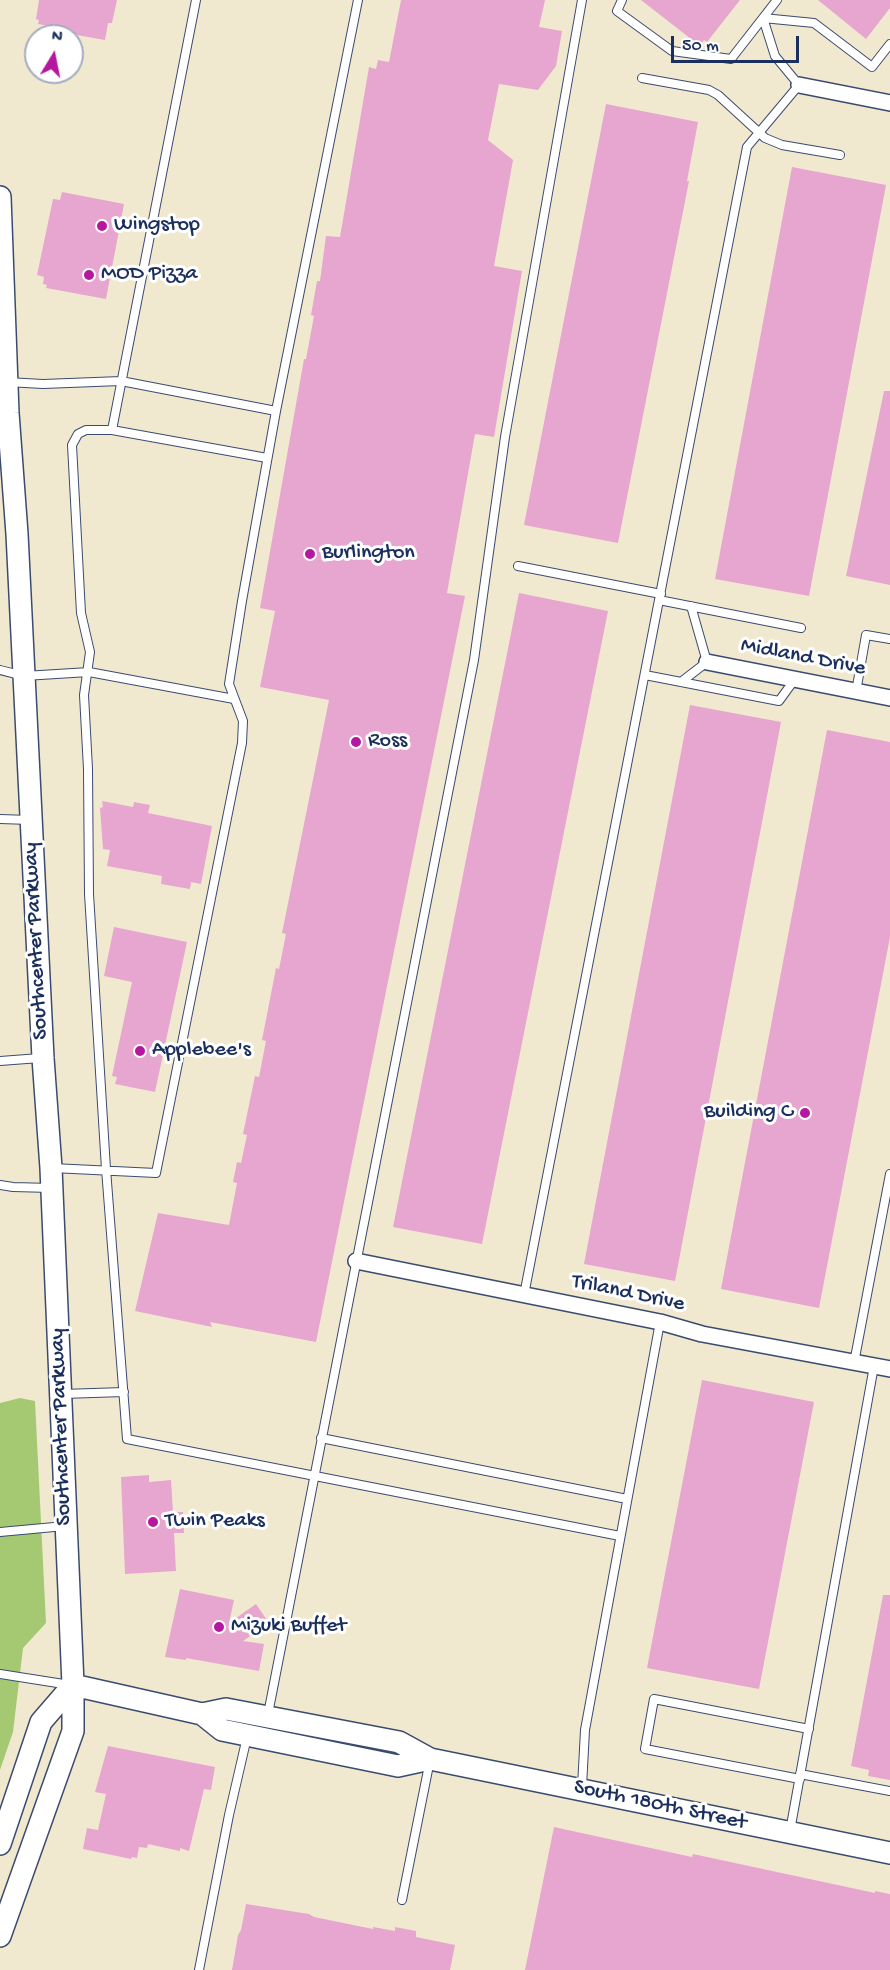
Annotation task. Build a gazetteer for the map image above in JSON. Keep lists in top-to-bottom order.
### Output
{
  "streets": {
    "main road": ["Southcenter Parkway", "South 180th Street"],
    "street": ["Midland Drive", "Triland Drive"]
  },
  "crossings": [
    ["Southcenter Parkway", "South 180th Street"]
  ],
  "places": [
    "Wingstop",
    "MOD Pizza",
    "Burlington",
    "Ross",
    "Applebee's",
    "Building C",
    "Twin Peaks",
    "Mizuki Buffet"
  ],
  "scale_bar": "50 m",
  "north": "top"
}
